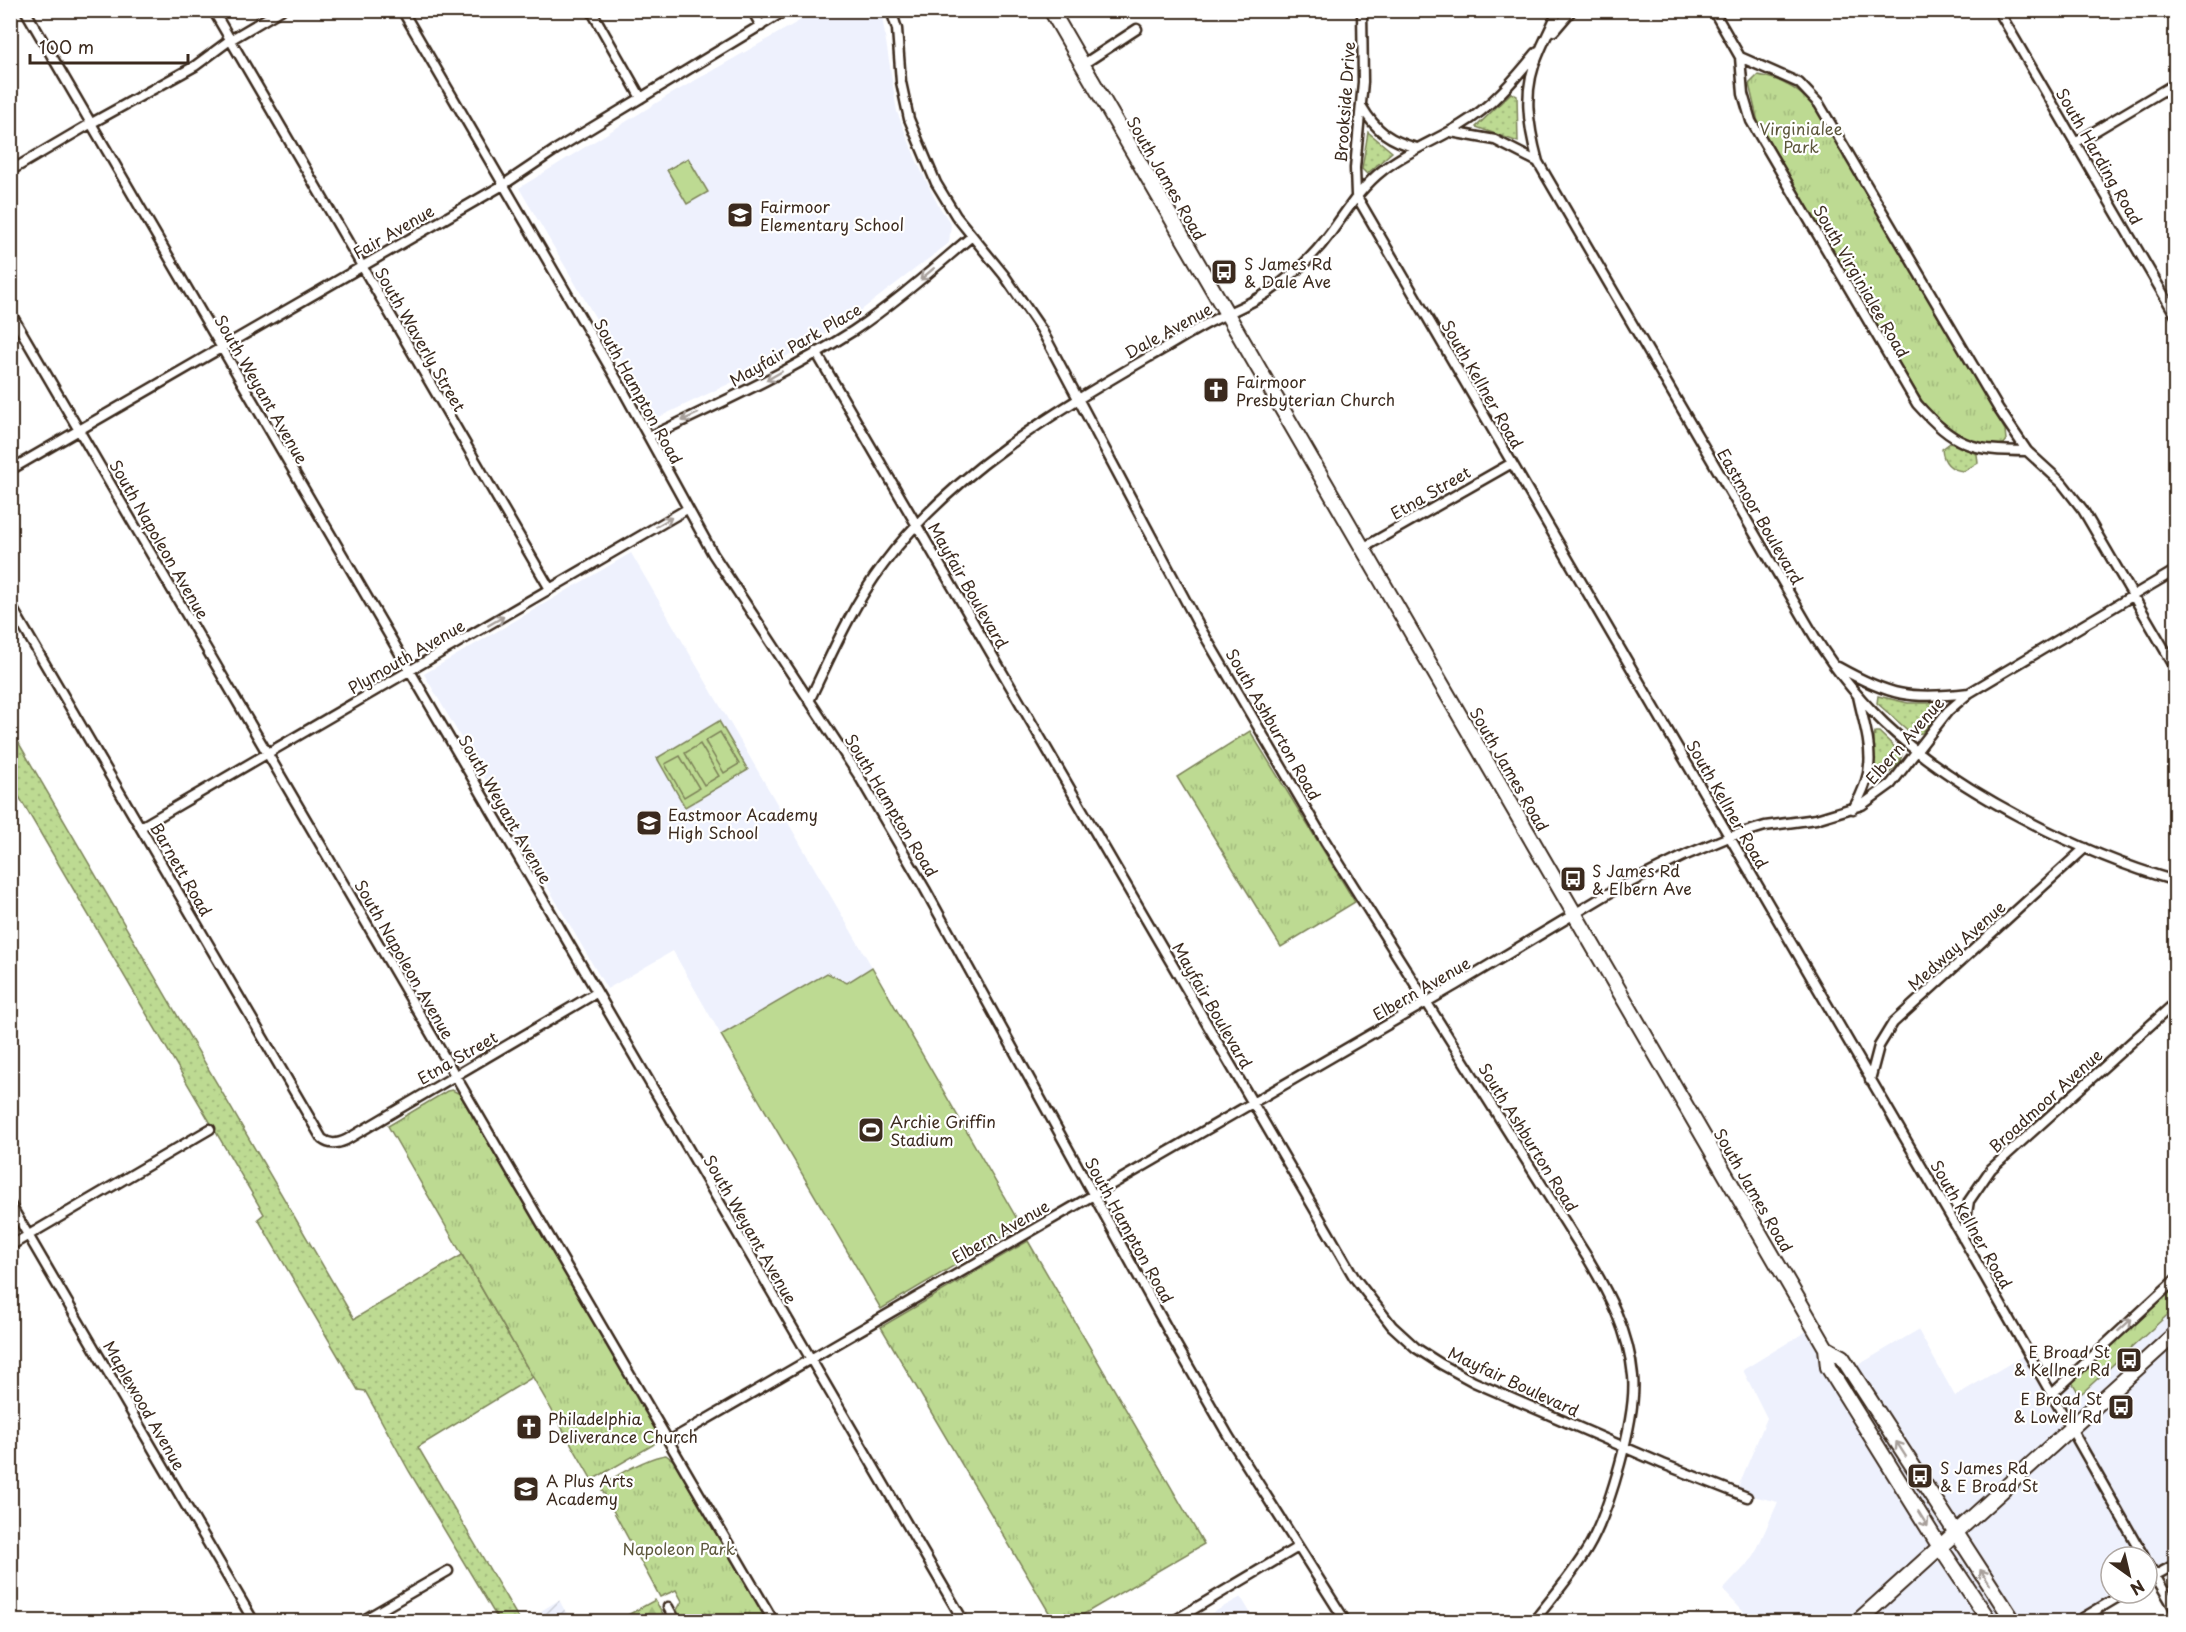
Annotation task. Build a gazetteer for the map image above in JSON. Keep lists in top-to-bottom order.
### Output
{
  "streets": {
    "main road": ["South James Road"],
    "street": [
      "Brookside Drive",
      "South Harding Road",
      "Fair Avenue",
      "South Virginialee Road",
      "Dale Avenue",
      "South Waverly Street",
      "Mayfair Park Place",
      "South Kellner Road",
      "South Weyant Avenue",
      "South Hampton Road",
      "Etna Street",
      "Eastmoor Boulevard",
      "South Napoleon Avenue",
      "Mayfair Boulevard",
      "Plymouth Avenue",
      "South Ashburton Road",
      "Elbern Avenue",
      "Barnett Road",
      "Medway Avenue",
      "Broadmoor Avenue",
      "Maplewood Avenue"
    ]
  },
  "crossings": [
    ["Brookside Drive", "Dale Avenue"],
    ["Brookside Drive", "South Kellner Road"],
    ["South James Road", "Dale Avenue"],
    ["South James Road", "Etna Street"],
    ["South James Road", "Elbern Avenue"],
    ["Fair Avenue", "South Waverly Street"],
    ["Fair Avenue", "South Weyant Avenue"],
    ["Fair Avenue", "South Hampton Road"],
    ["Fair Avenue", "South Napoleon Avenue"],
    ["Dale Avenue", "South Kellner Road"],
    ["Dale Avenue", "South Hampton Road"],
    ["Dale Avenue", "Eastmoor Boulevard"],
    ["Dale Avenue", "Mayfair Boulevard"],
    ["Dale Avenue", "South Ashburton Road"],
    ["South Waverly Street", "Plymouth Avenue"],
    ["Mayfair Park Place", "South Hampton Road"],
    ["Mayfair Park Place", "Mayfair Boulevard"],
    ["Mayfair Park Place", "South Ashburton Road"],
    ["South Kellner Road", "Etna Street"],
    ["South Kellner Road", "Elbern Avenue"],
    ["South Kellner Road", "Medway Avenue"],
    ["South Kellner Road", "Broadmoor Avenue"],
    ["South Weyant Avenue", "Etna Street"],
    ["South Weyant Avenue", "Plymouth Avenue"],
    ["South Weyant Avenue", "Elbern Avenue"],
    ["South Hampton Road", "Plymouth Avenue"],
    ["South Hampton Road", "Elbern Avenue"],
    ["Etna Street", "South Napoleon Avenue"],
    ["Etna Street", "Barnett Road"],
    ["Eastmoor Boulevard", "Elbern Avenue"],
    ["Eastmoor Boulevard", "Medway Avenue"],
    ["South Napoleon Avenue", "Plymouth Avenue"],
    ["South Napoleon Avenue", "Elbern Avenue"],
    ["Mayfair Boulevard", "South Ashburton Road"],
    ["Mayfair Boulevard", "Elbern Avenue"],
    ["Plymouth Avenue", "Barnett Road"],
    ["South Ashburton Road", "Elbern Avenue"]
  ],
  "one_way": ["Mayfair Park Place", "Plymouth Avenue"],
  "parks": ["Virginialee Park", "Napoleon Park"],
  "places": {
    "school or university": ["Fairmoor Elementary School", "Eastmoor Academy High School", "A Plus Arts Academy"],
    "bus stop": [
      "S James Rd & Dale Ave",
      "S James Rd & Elbern Ave",
      "E Broad St & Kellner Rd",
      "E Broad St & Lowell Rd",
      "S James Rd & E Broad St"
    ],
    "church": ["Fairmoor Presbyterian Church", "Philadelphia Deliverance Church"],
    "sports": ["Archie Griffin Stadium"]
  },
  "scale_bar": "100 m",
  "north": "bottom right"
}
